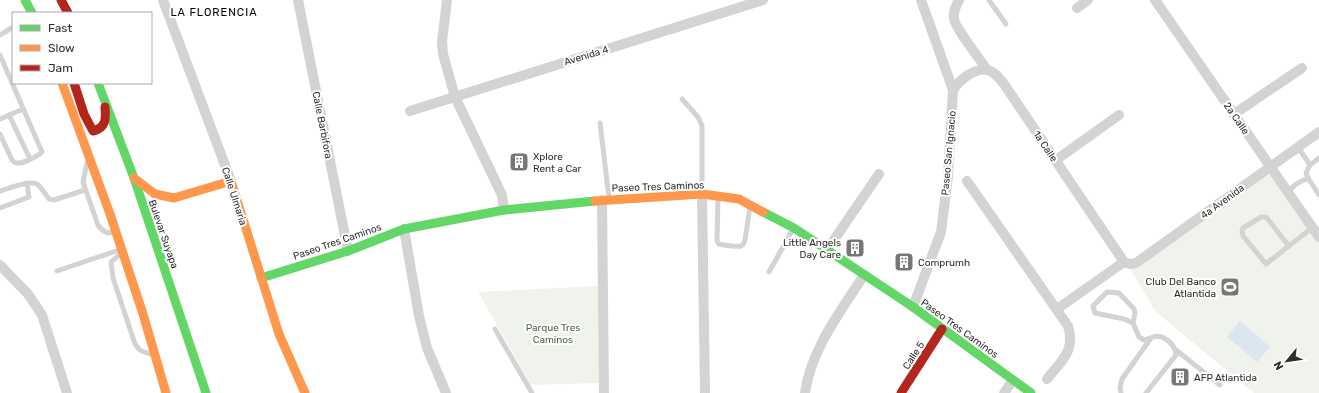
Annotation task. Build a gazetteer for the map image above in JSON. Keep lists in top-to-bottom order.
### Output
{
  "streets": {
    "street": [
      "Avenida 4",
      "2a Calle",
      "Calle Barbifora",
      "1a Calle",
      "Paseo San Ignacio",
      "Paseo Tres Caminos",
      "Calle Ulmaria",
      "4a Avenida",
      "Bulevar Suyapa",
      "Calle 5"
    ]
  },
  "crossings": [
    ["2a Calle", "4a Avenida"],
    ["Calle Barbifora", "Paseo Tres Caminos"],
    ["1a Calle", "4a Avenida"],
    ["Paseo San Ignacio", "Paseo Tres Caminos"],
    ["Paseo Tres Caminos", "Calle Ulmaria"],
    ["Paseo Tres Caminos", "Calle 5"]
  ],
  "districts": ["LA FLORENCIA"],
  "parks": ["Parque Tres Caminos"],
  "places": {
    "building": [
      "Xplore Rent a Car",
      "Little Angels Day Care",
      "Comprumh",
      "AFP Atlantida"
    ],
    "sports": ["Club Del Banco Atlantida"]
  },
  "legend": ["Fast", "Slow", "Jam"],
  "north": "bottom left"
}
